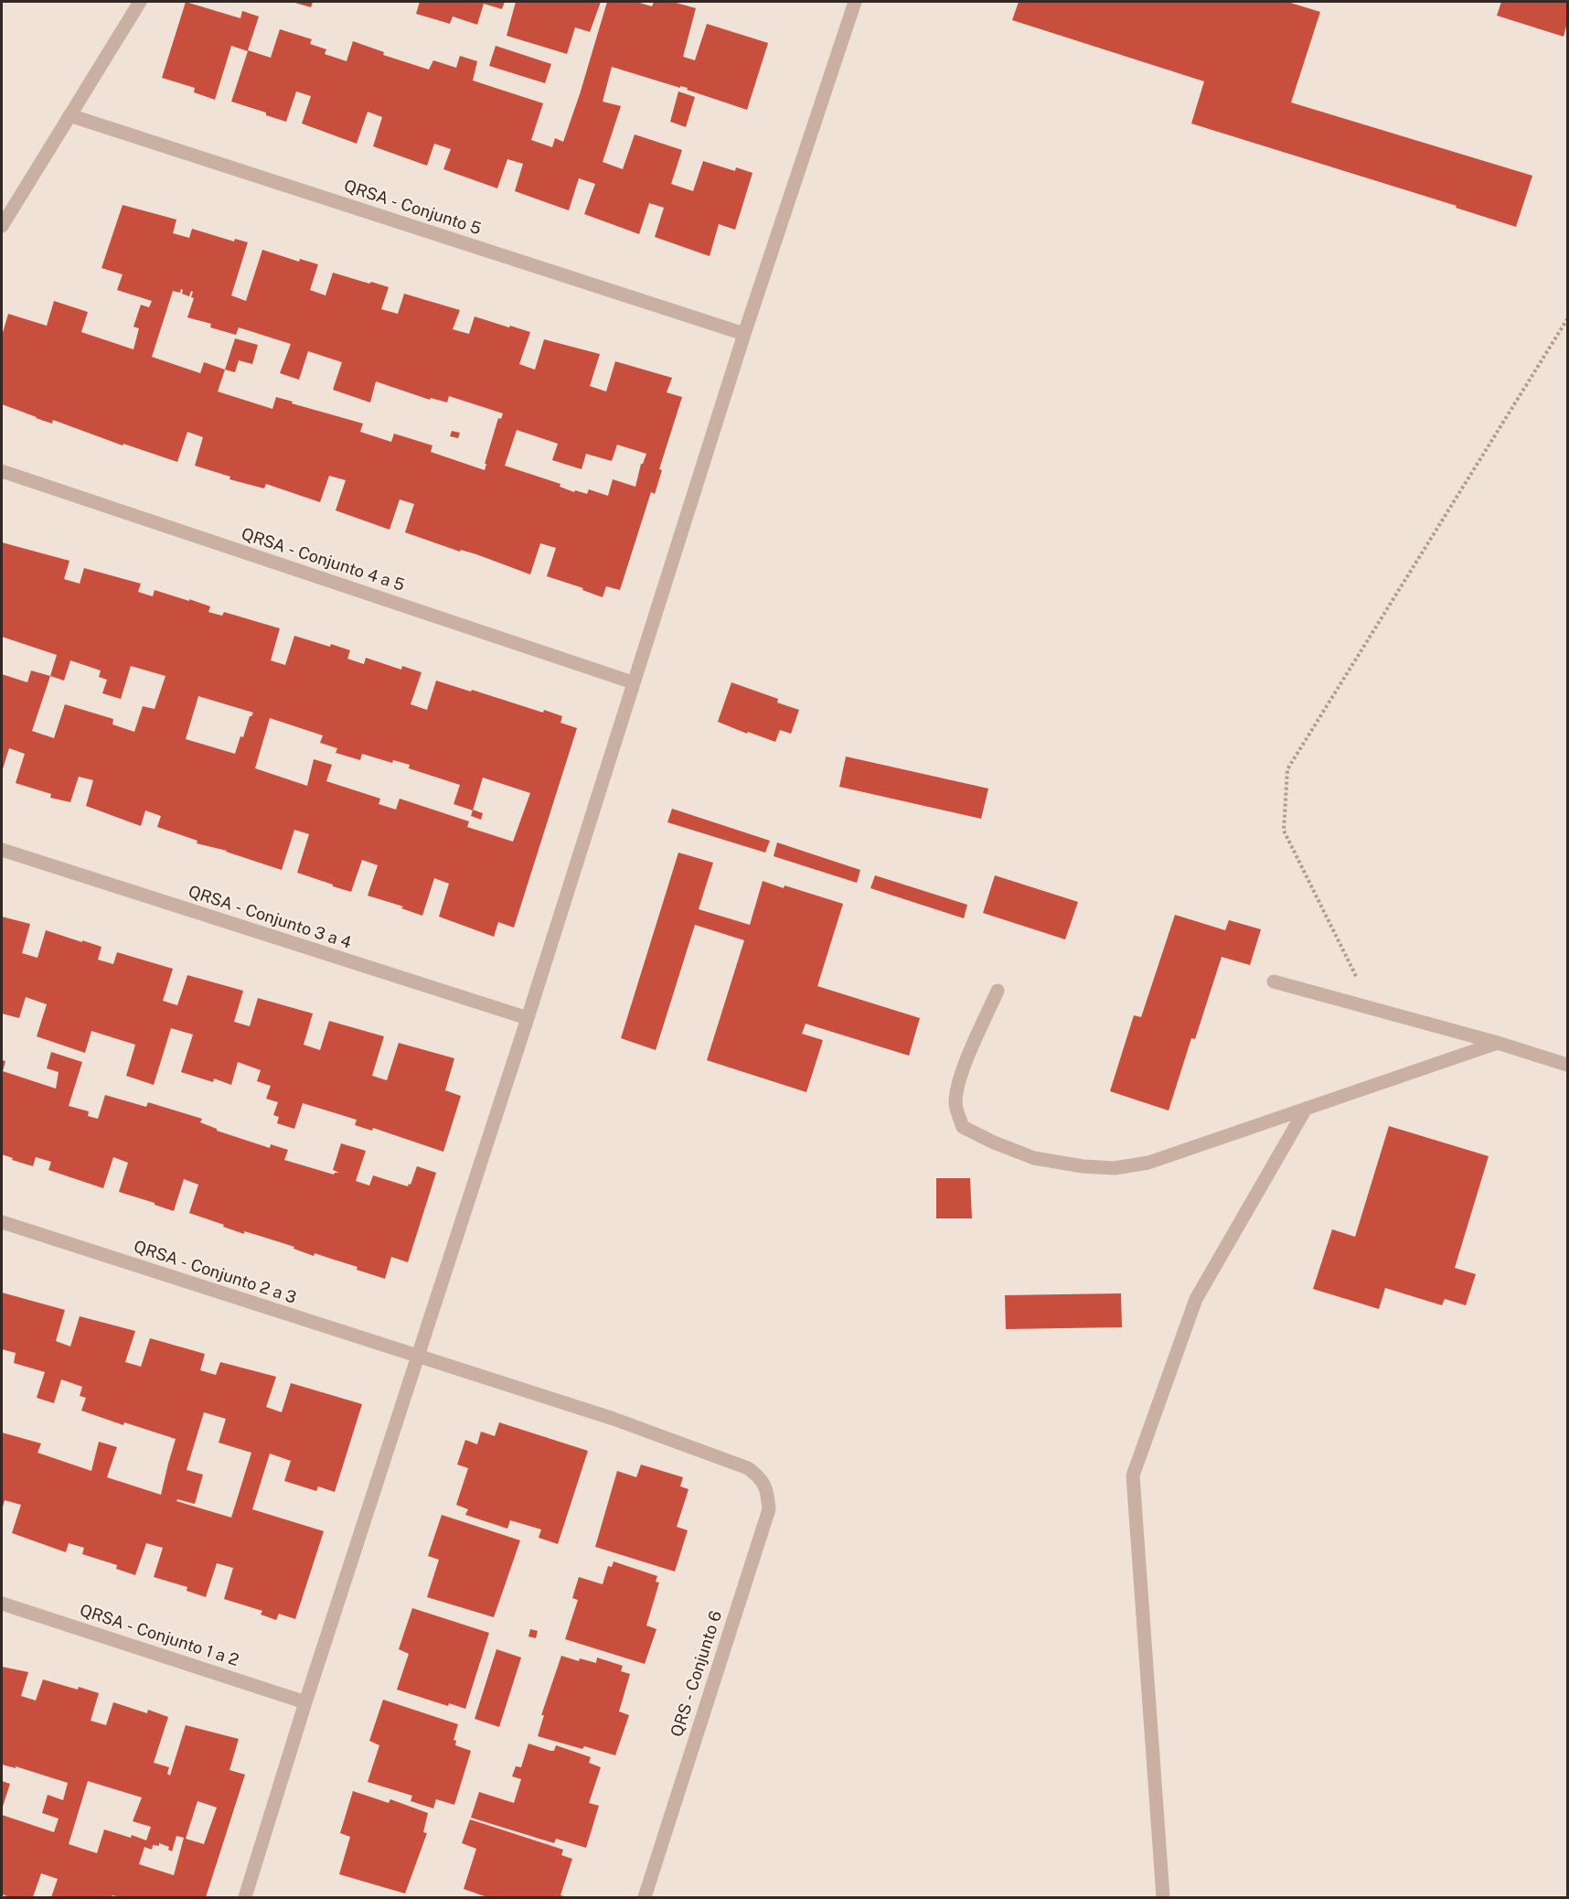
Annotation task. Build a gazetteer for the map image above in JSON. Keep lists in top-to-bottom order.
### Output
{
  "streets": {
    "street": [
      "QRSA - Conjunto 5",
      "QRSA - Conjunto 4 a 5",
      "QRSA - Conjunto 3 a 4",
      "QRSA - Conjunto 2 a 3",
      "QRSA - Conjunto 1 a 2",
      "QRS - Conjunto 6"
    ]
  },
  "crossings": [
    ["QRSA - Conjunto 2 a 3", "QRS - Conjunto 6"]
  ]
}
